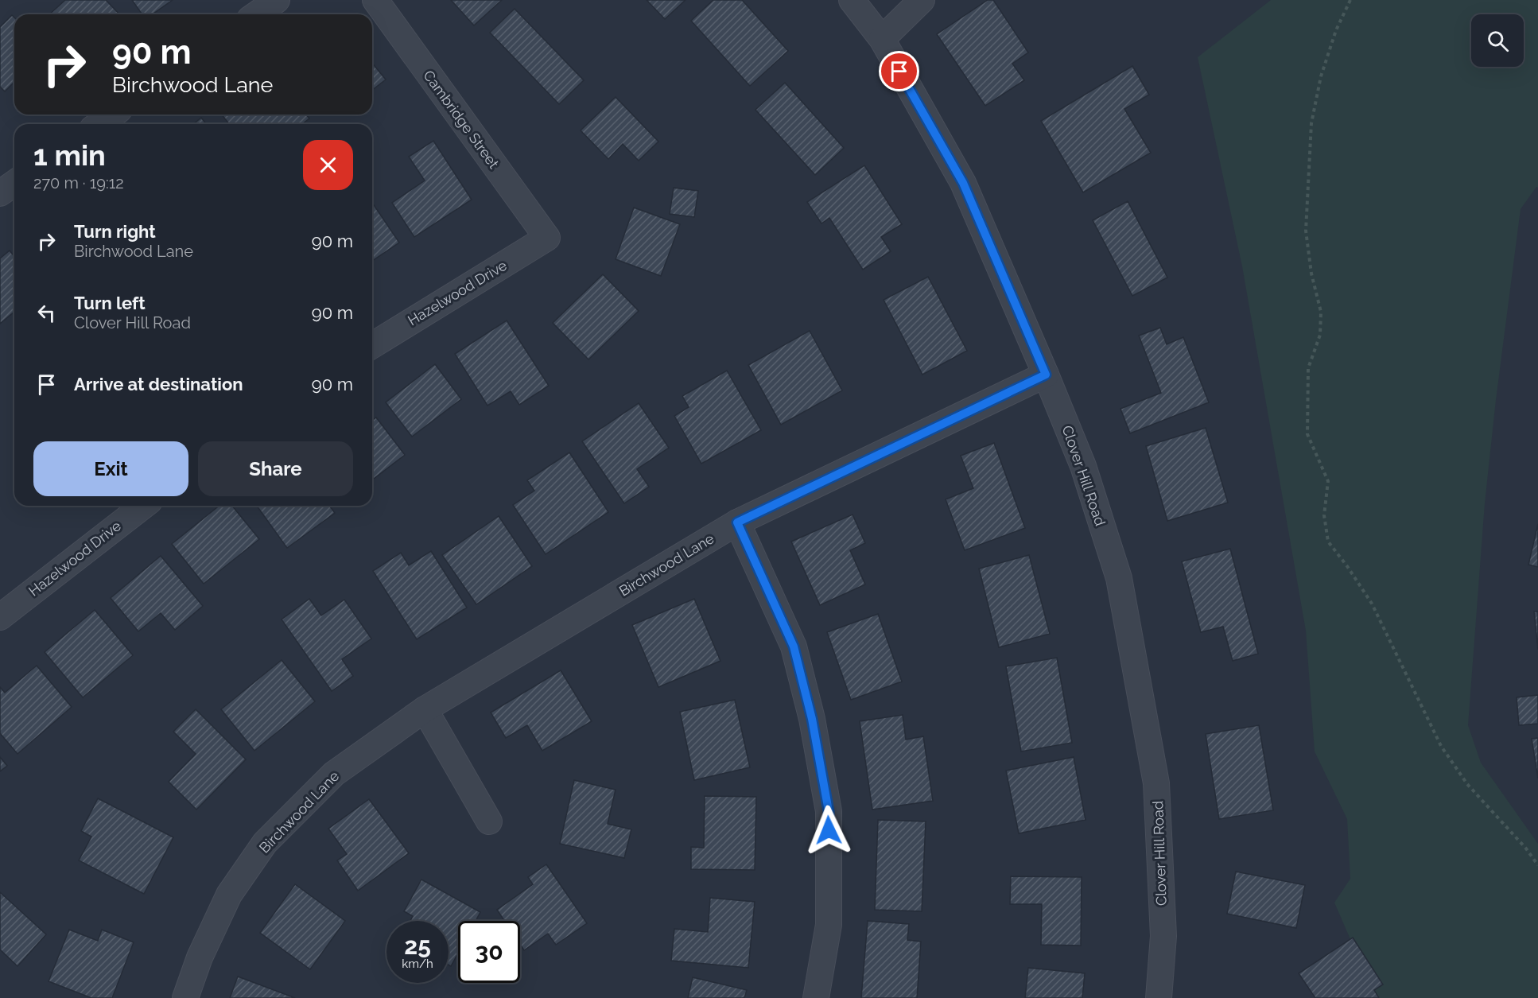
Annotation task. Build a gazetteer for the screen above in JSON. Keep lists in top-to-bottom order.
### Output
{
  "streets": {
    "street": [
      "Cambridge Street",
      "Hazelwood Drive",
      "Clover Hill Road",
      "Birchwood Lane"
    ]
  },
  "crossings": [
    ["Cambridge Street", "Hazelwood Drive"],
    ["Clover Hill Road", "Birchwood Lane"]
  ],
  "page": {
    "turn": ["90 m", "Birchwood Lane"],
    "heading": ["1 min", "270 m · 19:12"],
    "list": [
      {
        "name": "Turn right",
        "note": "Birchwood Lane",
        "value": "90 m"
      },
      {
        "name": "Turn left",
        "note": "Clover Hill Road",
        "value": "90 m"
      },
      {
        "name": "Arrive at destination",
        "value": "90 m"
      }
    ],
    "buttons": ["Exit", "Share"],
    "speed": "25 km/h",
    "limit": "30"
  }
}
